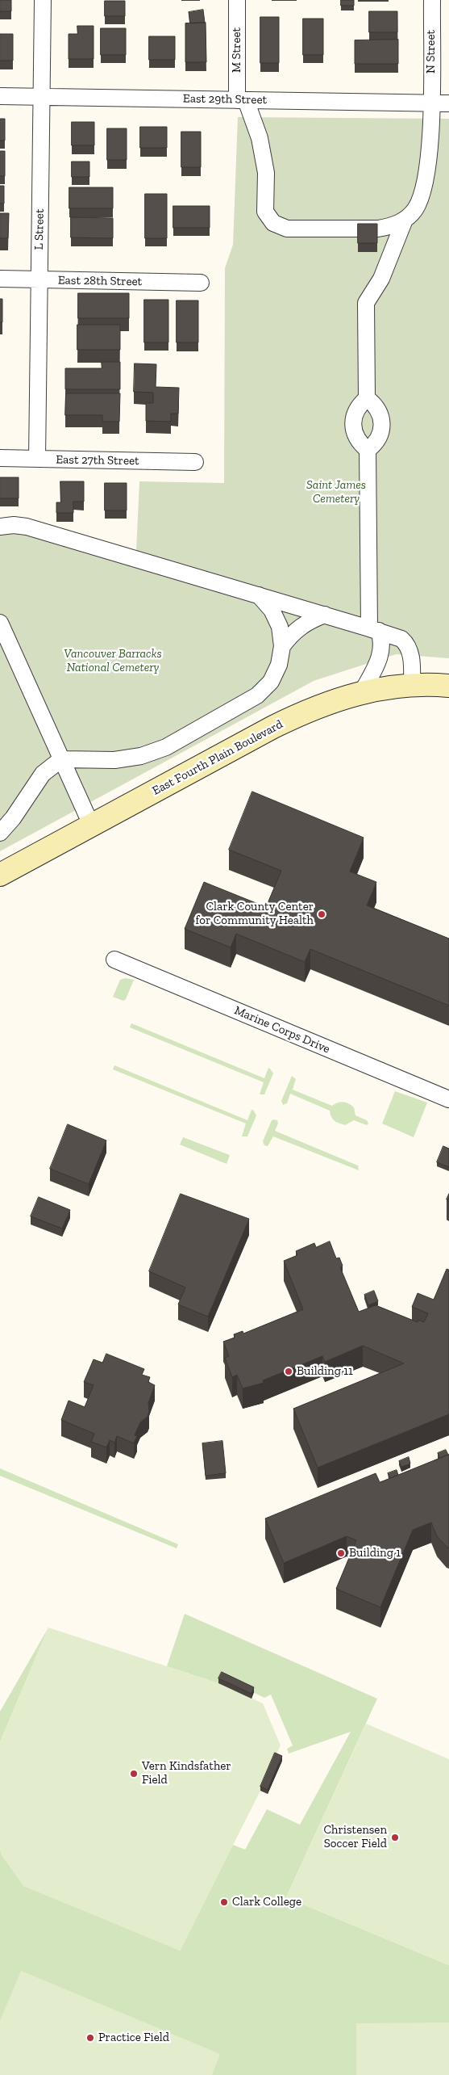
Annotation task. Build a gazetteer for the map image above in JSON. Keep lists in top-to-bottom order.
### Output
{
  "streets": {
    "main road": ["East Fourth Plain Boulevard"],
    "street": [
      "M Street",
      "N Street",
      "East 29th Street",
      "L Street",
      "East 28th Street",
      "East 27th Street",
      "Marine Corps Drive"
    ]
  },
  "crossings": [
    ["M Street", "N Street"],
    ["M Street", "East 29th Street"],
    ["N Street", "East 29th Street"],
    ["East 29th Street", "L Street"],
    ["L Street", "East 28th Street"],
    ["L Street", "East 27th Street"]
  ],
  "parks": ["Saint James Cemetery", "Vancouver Barracks National Cemetery"],
  "places": [
    "Clark County Center for Community Health",
    "Building 11",
    "Building 1",
    "Vern Kindsfather Field",
    "Christensen Soccer Field",
    "Clark College",
    "Practice Field"
  ]
}
